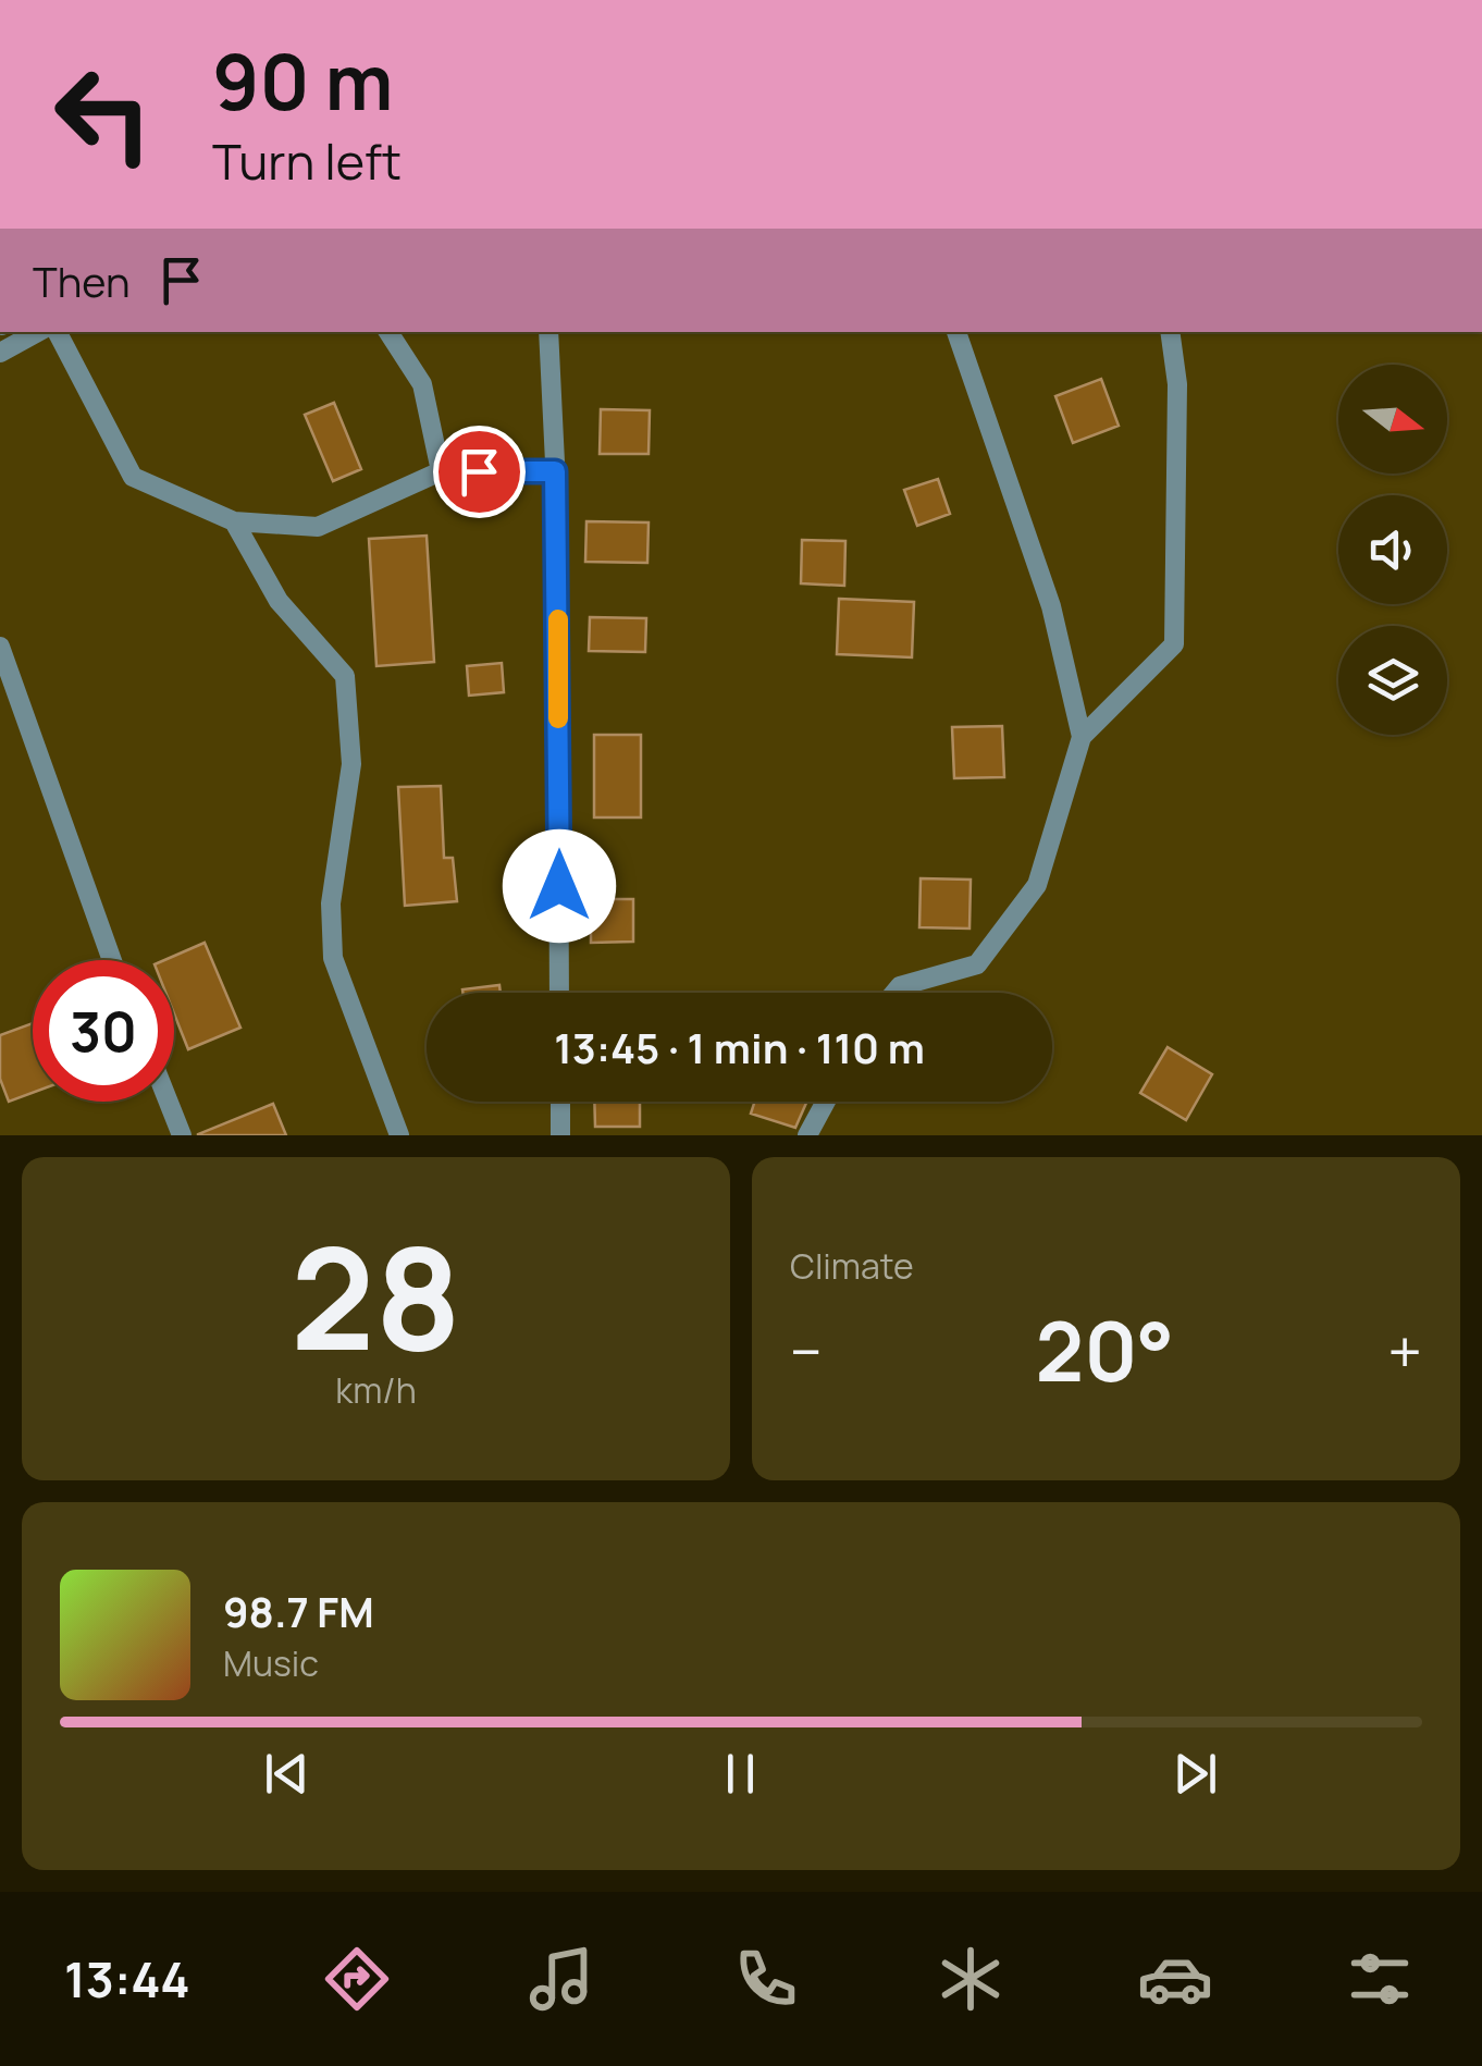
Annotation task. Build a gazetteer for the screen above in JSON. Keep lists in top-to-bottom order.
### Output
{
  "north": "right",
  "page": {
    "turn": ["90 m", "Turn left"],
    "then": "Then",
    "limit": "30",
    "trip": "13:45 · 1 min · 110 m",
    "tile": [
      ["28", "km/h"],
      "Climate"
    ],
    "heat": ["−", "20°", "+"],
    "song": ["98.7 FM", "Music"],
    "tabs": "13:44"
  }
}
